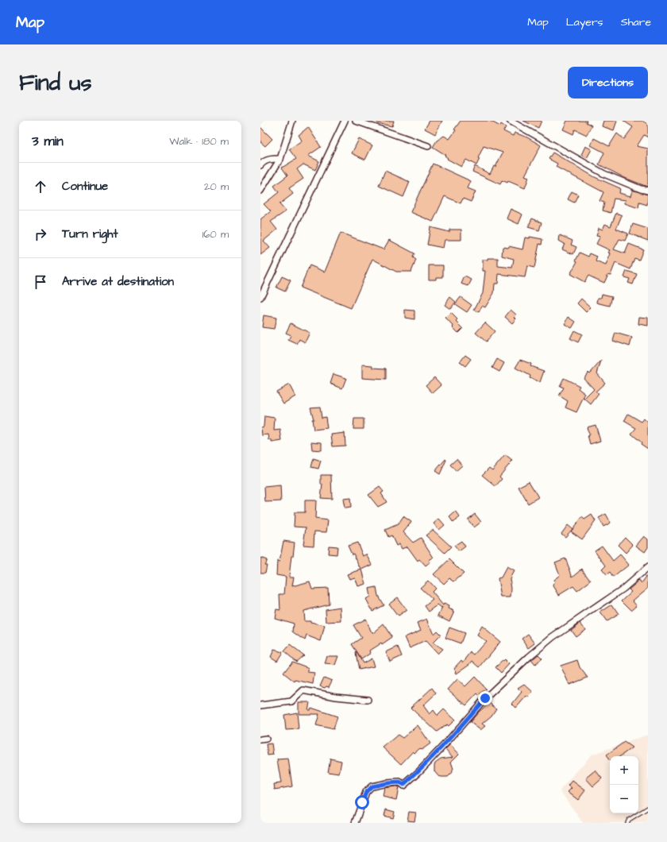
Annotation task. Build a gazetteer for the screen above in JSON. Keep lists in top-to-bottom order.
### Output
{
  "page": {
    "header": "Map",
    "nav": ["Map", "Layers", "Share"],
    "buttons": "Directions",
    "title": "Find us",
    "heading": ["3 min", "Walk · 180 m"],
    "list": [
      ["Continue", "20 m"],
      ["Turn right", "160 m"],
      "Arrive at destination"
    ],
    "map_buttons": ["+", "−"]
  }
}
